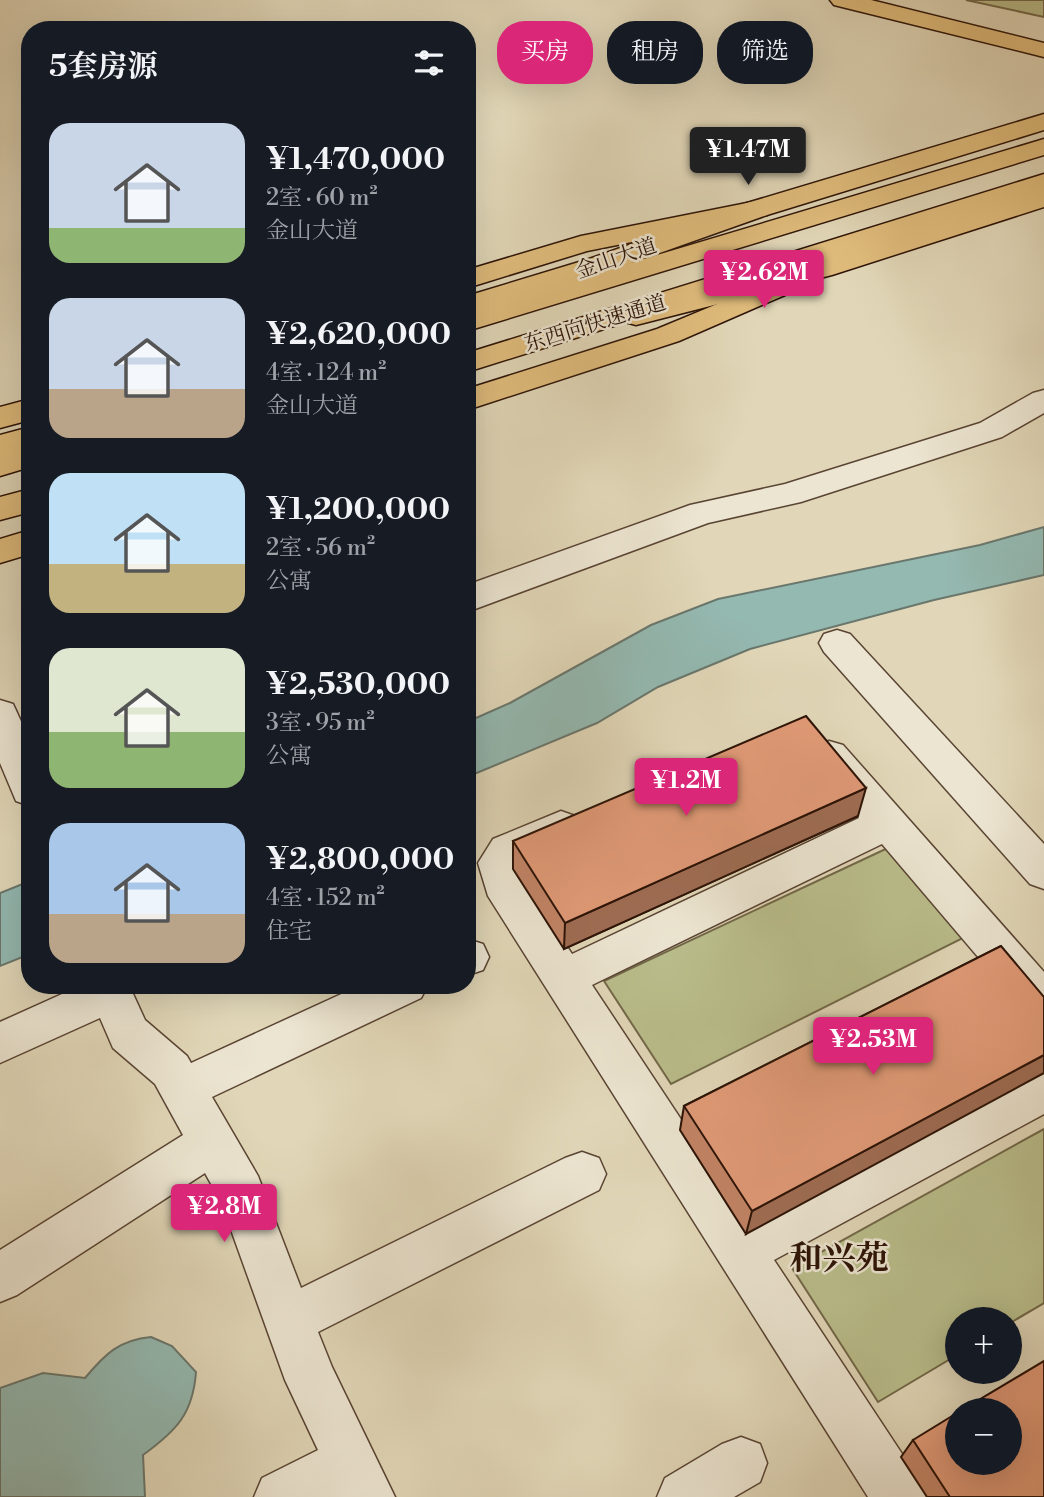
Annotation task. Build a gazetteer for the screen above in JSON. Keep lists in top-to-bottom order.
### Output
{
  "streets": {
    "main road": ["金山大道", "东西向快速通道"]
  },
  "districts": ["和兴苑"],
  "page": {
    "chip": ["买房", "租房", "筛选"],
    "heading": "5套房源",
    "list": [
      {
        "name": "¥1,470,000",
        "note": "2室 · 60 m² · 金山大道"
      },
      {
        "name": "¥2,620,000",
        "note": "4室 · 124 m² · 金山大道"
      },
      {
        "name": "¥1,200,000",
        "note": "2室 · 56 m² · 公寓"
      },
      {
        "name": "¥2,530,000",
        "note": "3室 · 95 m² · 公寓"
      },
      {
        "name": "¥2,800,000",
        "note": "4室 · 152 m² · 住宅"
      }
    ],
    "price": [
      "¥1.47M",
      "¥2.62M",
      "¥1.2M",
      "¥2.53M",
      "¥2.8M"
    ],
    "map_buttons": ["+", "−"]
  }
}
